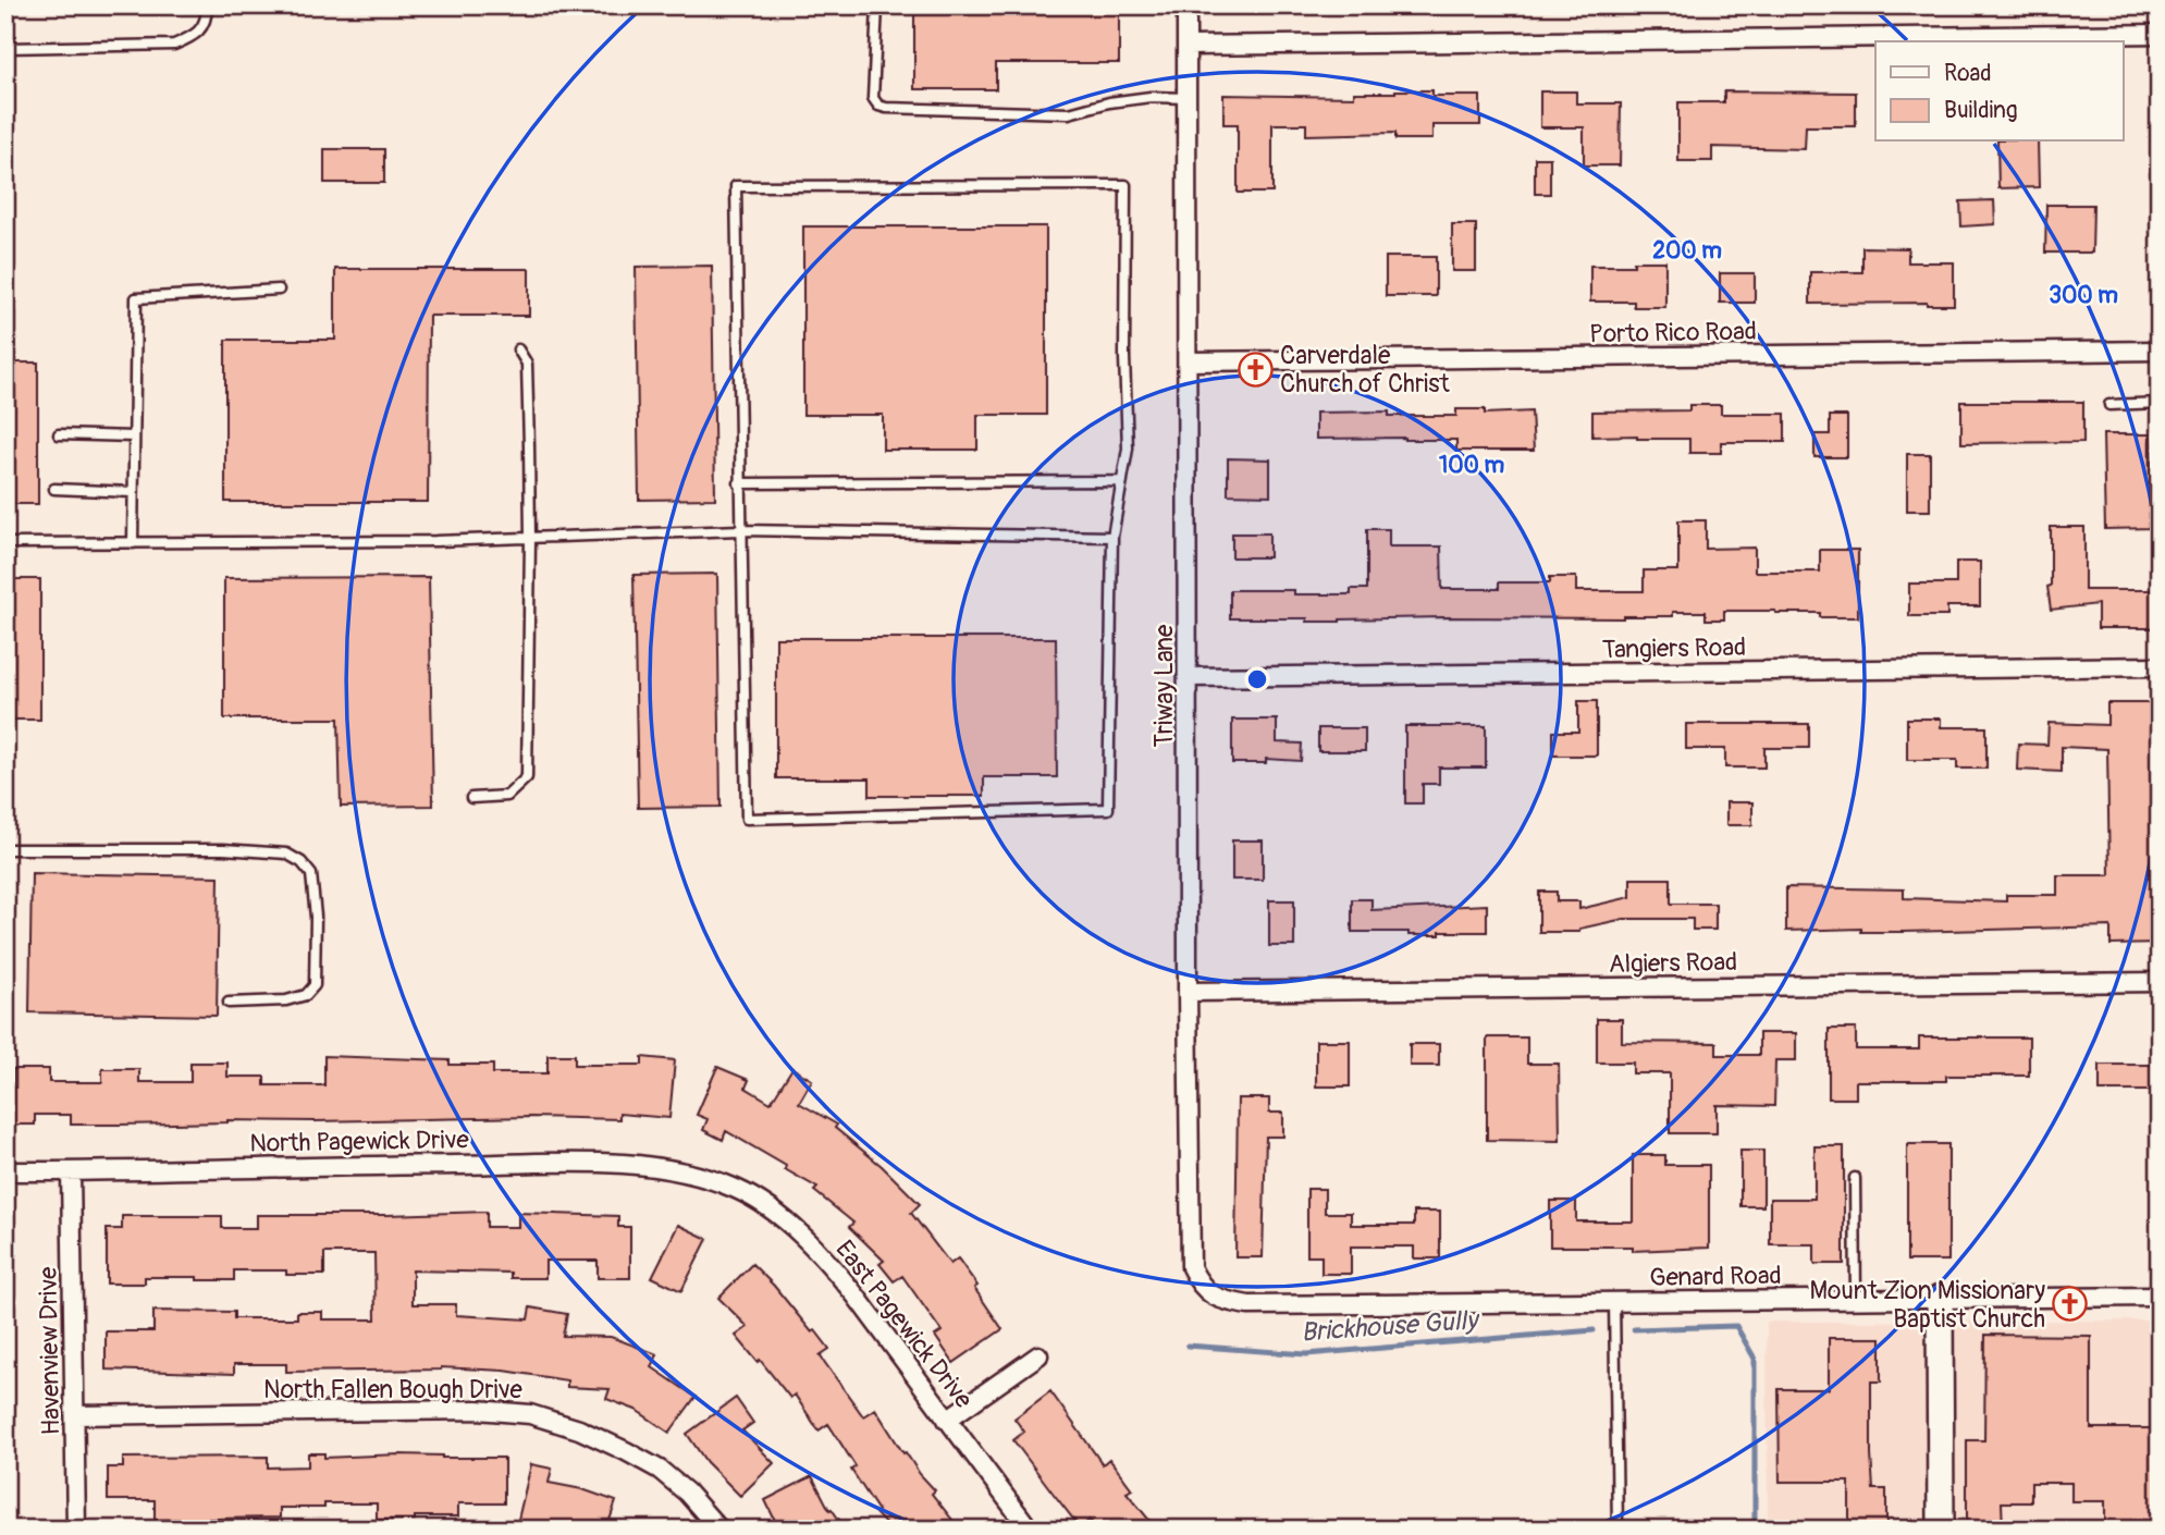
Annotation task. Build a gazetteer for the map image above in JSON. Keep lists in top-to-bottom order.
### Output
{
  "streets": {
    "street": [
      "Porto Rico Road",
      "Tangiers Road",
      "Triway Lane",
      "Algiers Road",
      "North Pagewick Drive",
      "Genard Road",
      "East Pagewick Drive",
      "Havenview Drive",
      "North Fallen Bough Drive"
    ]
  },
  "crossings": [
    ["Porto Rico Road", "Triway Lane"],
    ["Tangiers Road", "Triway Lane"],
    ["Triway Lane", "Algiers Road"],
    ["Triway Lane", "Genard Road"],
    ["North Pagewick Drive", "East Pagewick Drive"],
    ["North Pagewick Drive", "Havenview Drive"],
    ["Havenview Drive", "North Fallen Bough Drive"]
  ],
  "water": ["Brickhouse Gully"],
  "places": {
    "church": ["Carverdale Church of Christ", "Mount Zion Missionary Baptist Church"]
  },
  "legend": ["Road", "Building"],
  "rings": ["200 m", "300 m", "100 m"]
}
